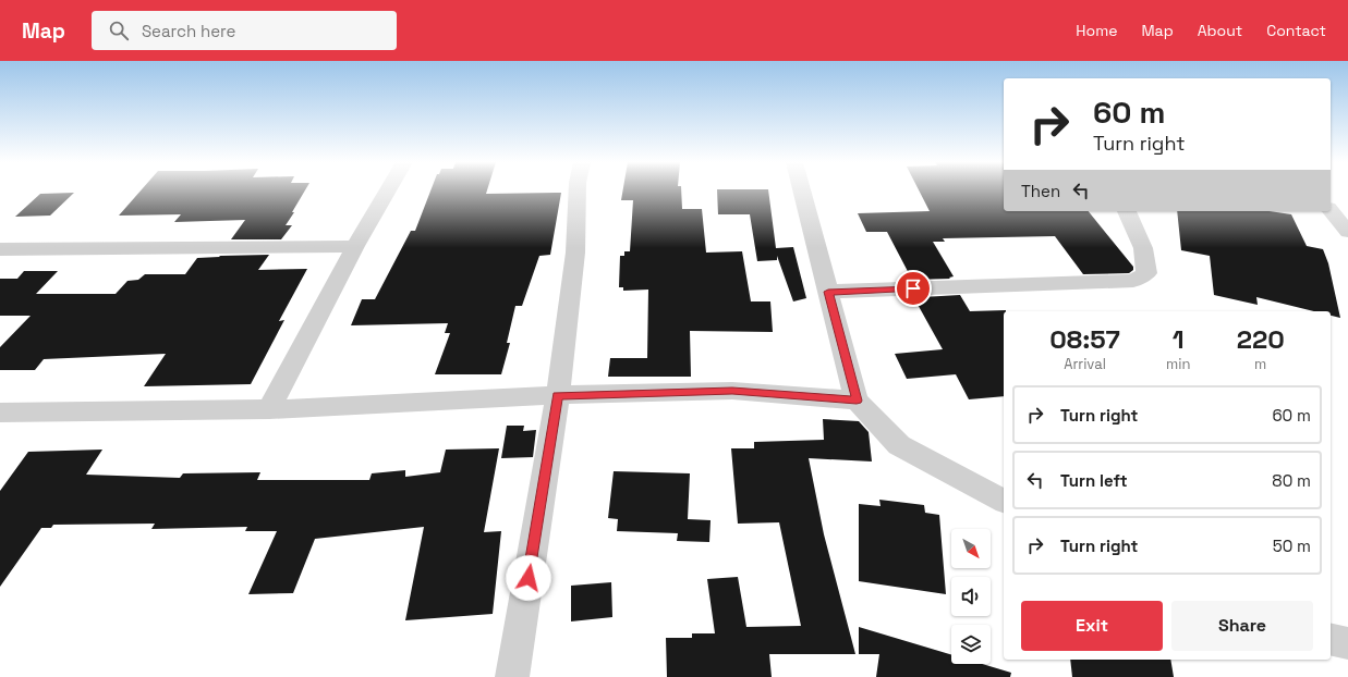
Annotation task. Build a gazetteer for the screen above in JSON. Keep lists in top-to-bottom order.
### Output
{
  "north": "bottom right",
  "page": {
    "header": "Map",
    "search": "Search here",
    "nav": [
      "Home",
      "Map",
      "About",
      "Contact"
    ],
    "turn": ["60 m", "Turn right"],
    "then": "Then",
    "eta": [
      "08:57",
      "Arrival",
      "1",
      "min",
      "220",
      "m"
    ],
    "list": [
      {
        "name": "Turn right",
        "value": "60 m"
      },
      {
        "name": "Turn left",
        "value": "80 m"
      },
      {
        "name": "Turn right",
        "value": "50 m"
      }
    ],
    "buttons": ["Exit", "Share"]
  }
}
